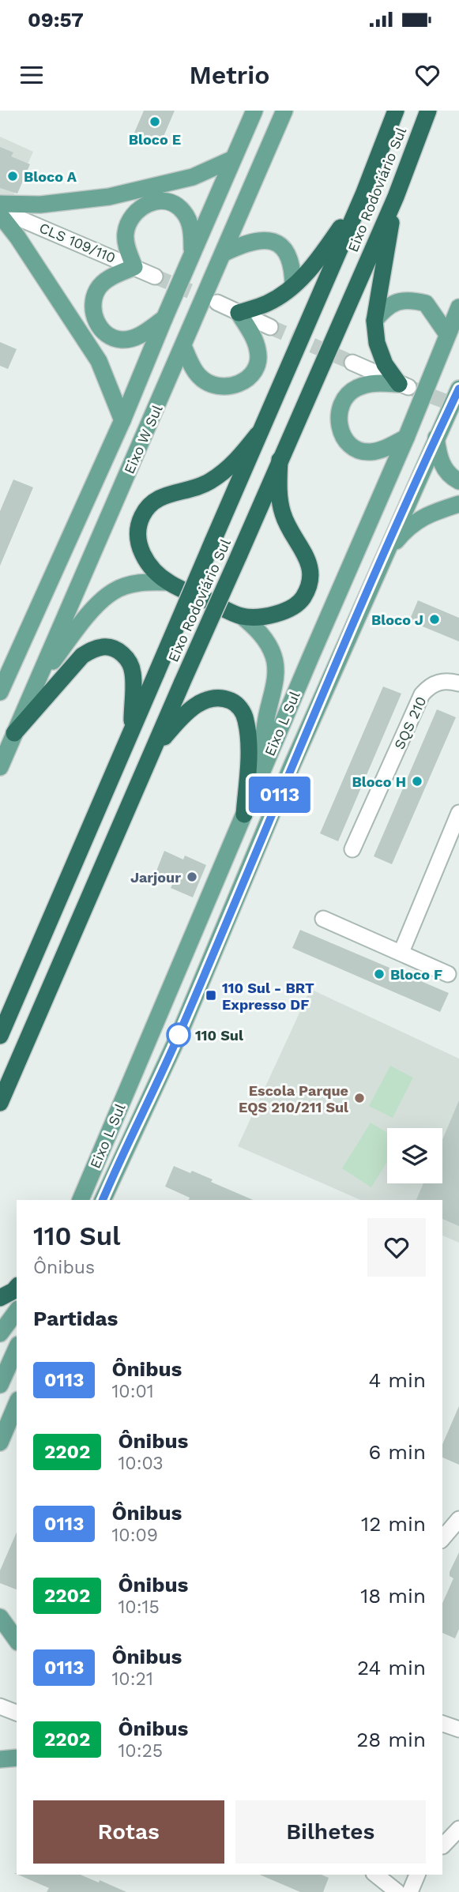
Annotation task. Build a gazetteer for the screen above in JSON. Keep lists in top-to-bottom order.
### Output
{
  "streets": {
    "highway": ["Eixo Rodoviário Sul"],
    "main road": ["Eixo W Sul", "Eixo L Sul"],
    "street": ["CLS 109/110", "SQS 210"]
  },
  "places": {
    "other": [
      "Bloco E",
      "Bloco A",
      "Bloco J",
      "Bloco H",
      "Jarjour",
      "Bloco F",
      "110 Sul",
      "Escola Parque EQS 210/211 Sul"
    ],
    "transit": ["110 Sul - BRT Expresso DF"]
  },
  "lines": ["bus line 0113"],
  "page": {
    "status": "09:57",
    "header": "Metrio",
    "on_map": "0113",
    "heading": [
      ["110 Sul", "Ônibus"],
      "Partidas"
    ],
    "list": [
      {
        "mark": "0113",
        "name": "Ônibus",
        "note": "10:01",
        "value": "4 min"
      },
      {
        "mark": "2202",
        "name": "Ônibus",
        "note": "10:03",
        "value": "6 min"
      },
      {
        "mark": "0113",
        "name": "Ônibus",
        "note": "10:09",
        "value": "12 min"
      },
      {
        "mark": "2202",
        "name": "Ônibus",
        "note": "10:15",
        "value": "18 min"
      },
      {
        "mark": "0113",
        "name": "Ônibus",
        "note": "10:21",
        "value": "24 min"
      },
      {
        "mark": "2202",
        "name": "Ônibus",
        "note": "10:25",
        "value": "28 min"
      }
    ],
    "buttons": ["Rotas", "Bilhetes"]
  }
}
